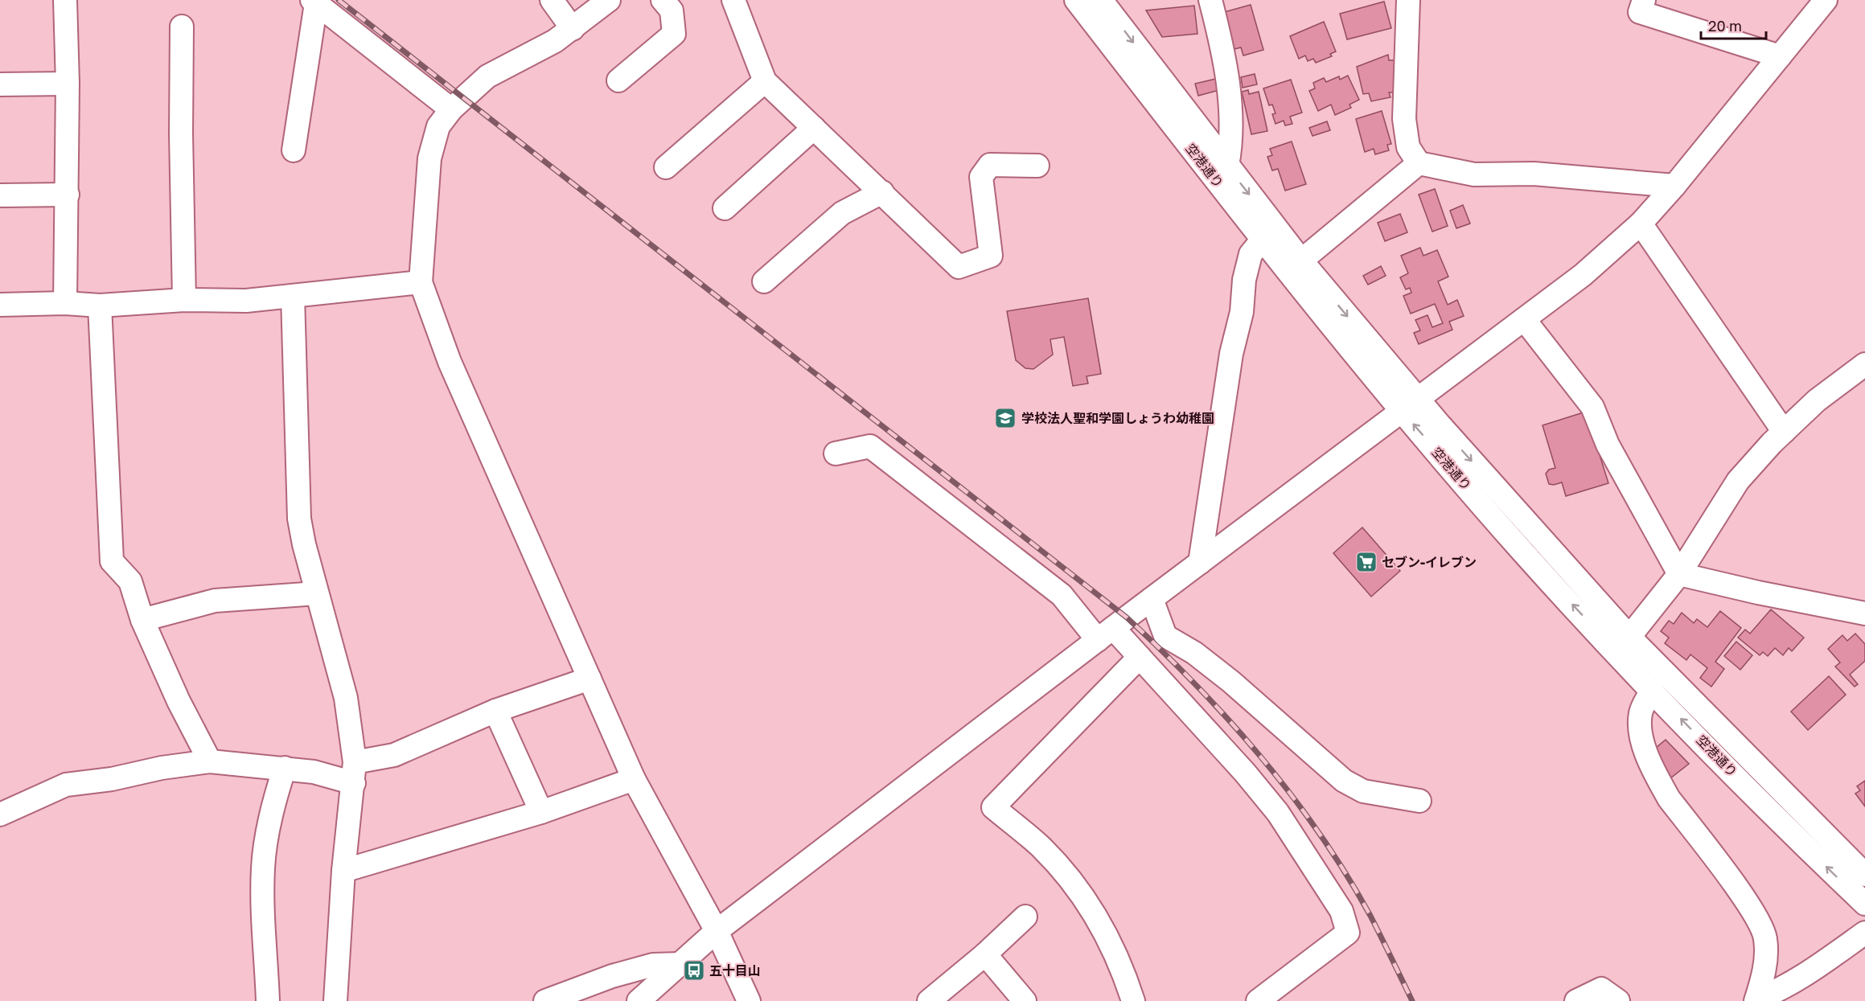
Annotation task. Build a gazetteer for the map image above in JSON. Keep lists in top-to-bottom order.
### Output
{
  "streets": {
    "street": ["空港通り"]
  },
  "places": {
    "school or university": ["学校法人聖和学園しょうわ幼稚園"],
    "supermarket": ["セブン-イレブン"],
    "bus stop": ["五十目山"]
  },
  "scale_bar": "20 m"
}
